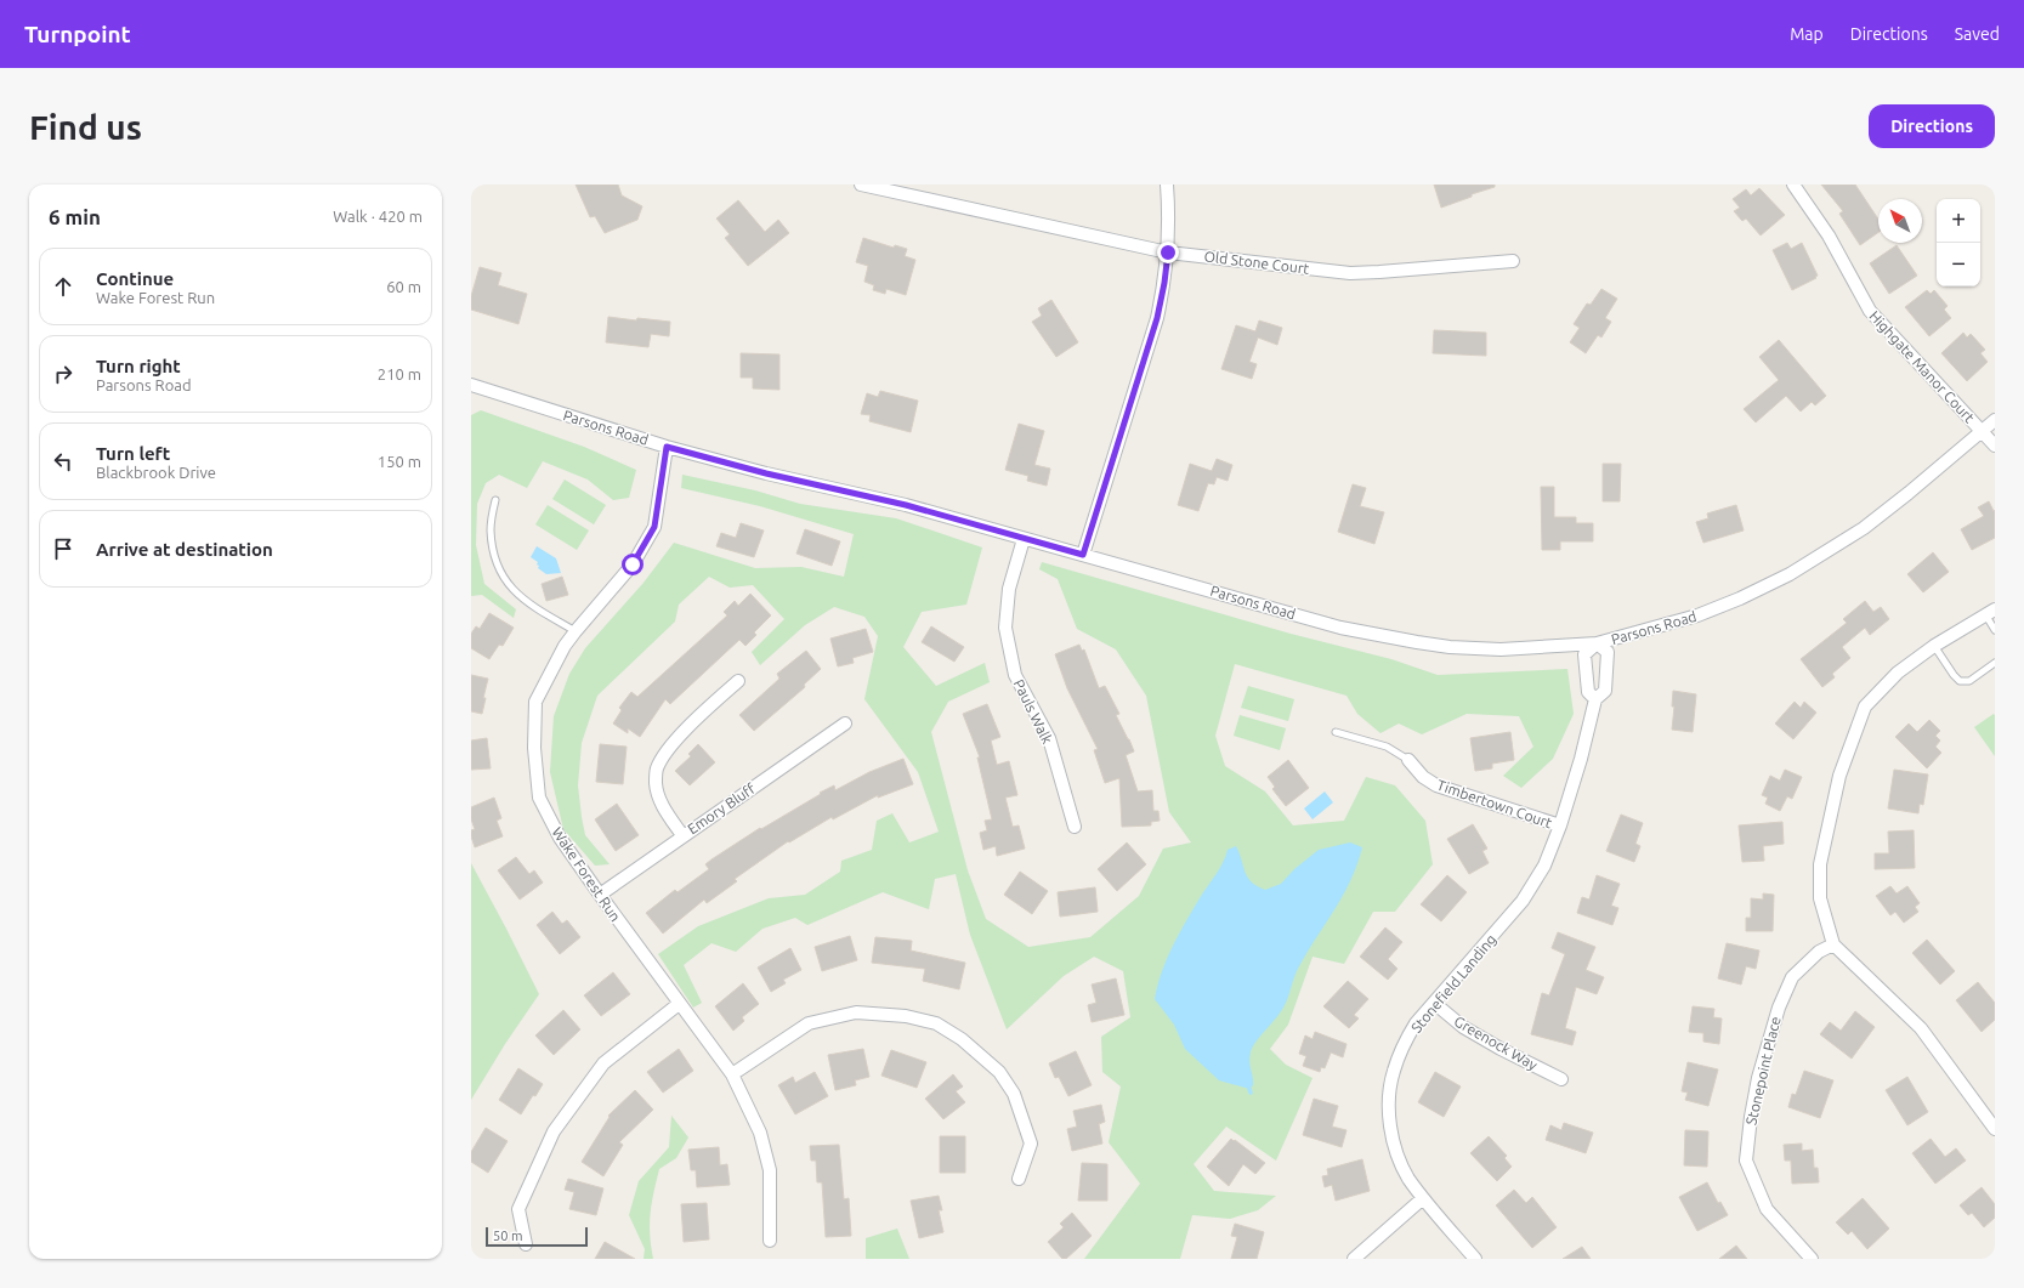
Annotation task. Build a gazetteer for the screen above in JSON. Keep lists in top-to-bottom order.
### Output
{
  "streets": {
    "street": [
      "Old Stone Court",
      "Highgate Manor Court",
      "Parsons Road",
      "Pauls Walk",
      "Timbertown Court",
      "Emory Bluff",
      "Wake Forest Run",
      "Stonefield Landing",
      "Greenock Way",
      "Stonepoint Place"
    ]
  },
  "crossings": [
    ["Highgate Manor Court", "Parsons Road"],
    ["Parsons Road", "Pauls Walk"],
    ["Parsons Road", "Wake Forest Run"],
    ["Parsons Road", "Stonefield Landing"],
    ["Timbertown Court", "Stonefield Landing"],
    ["Emory Bluff", "Wake Forest Run"],
    ["Stonefield Landing", "Greenock Way"]
  ],
  "scale_bar": "50 m",
  "north": "top left",
  "page": {
    "header": "Turnpoint",
    "nav": ["Map", "Directions", "Saved"],
    "buttons": "Directions",
    "title": "Find us",
    "heading": ["6 min", "Walk · 420 m"],
    "map_buttons": ["+", "−"],
    "list": [
      ["Continue", "Wake Forest Run", "60 m"],
      ["Turn right", "Parsons Road", "210 m"],
      ["Turn left", "Blackbrook Drive", "150 m"],
      "Arrive at destination"
    ],
    "scale": "50 m"
  }
}
